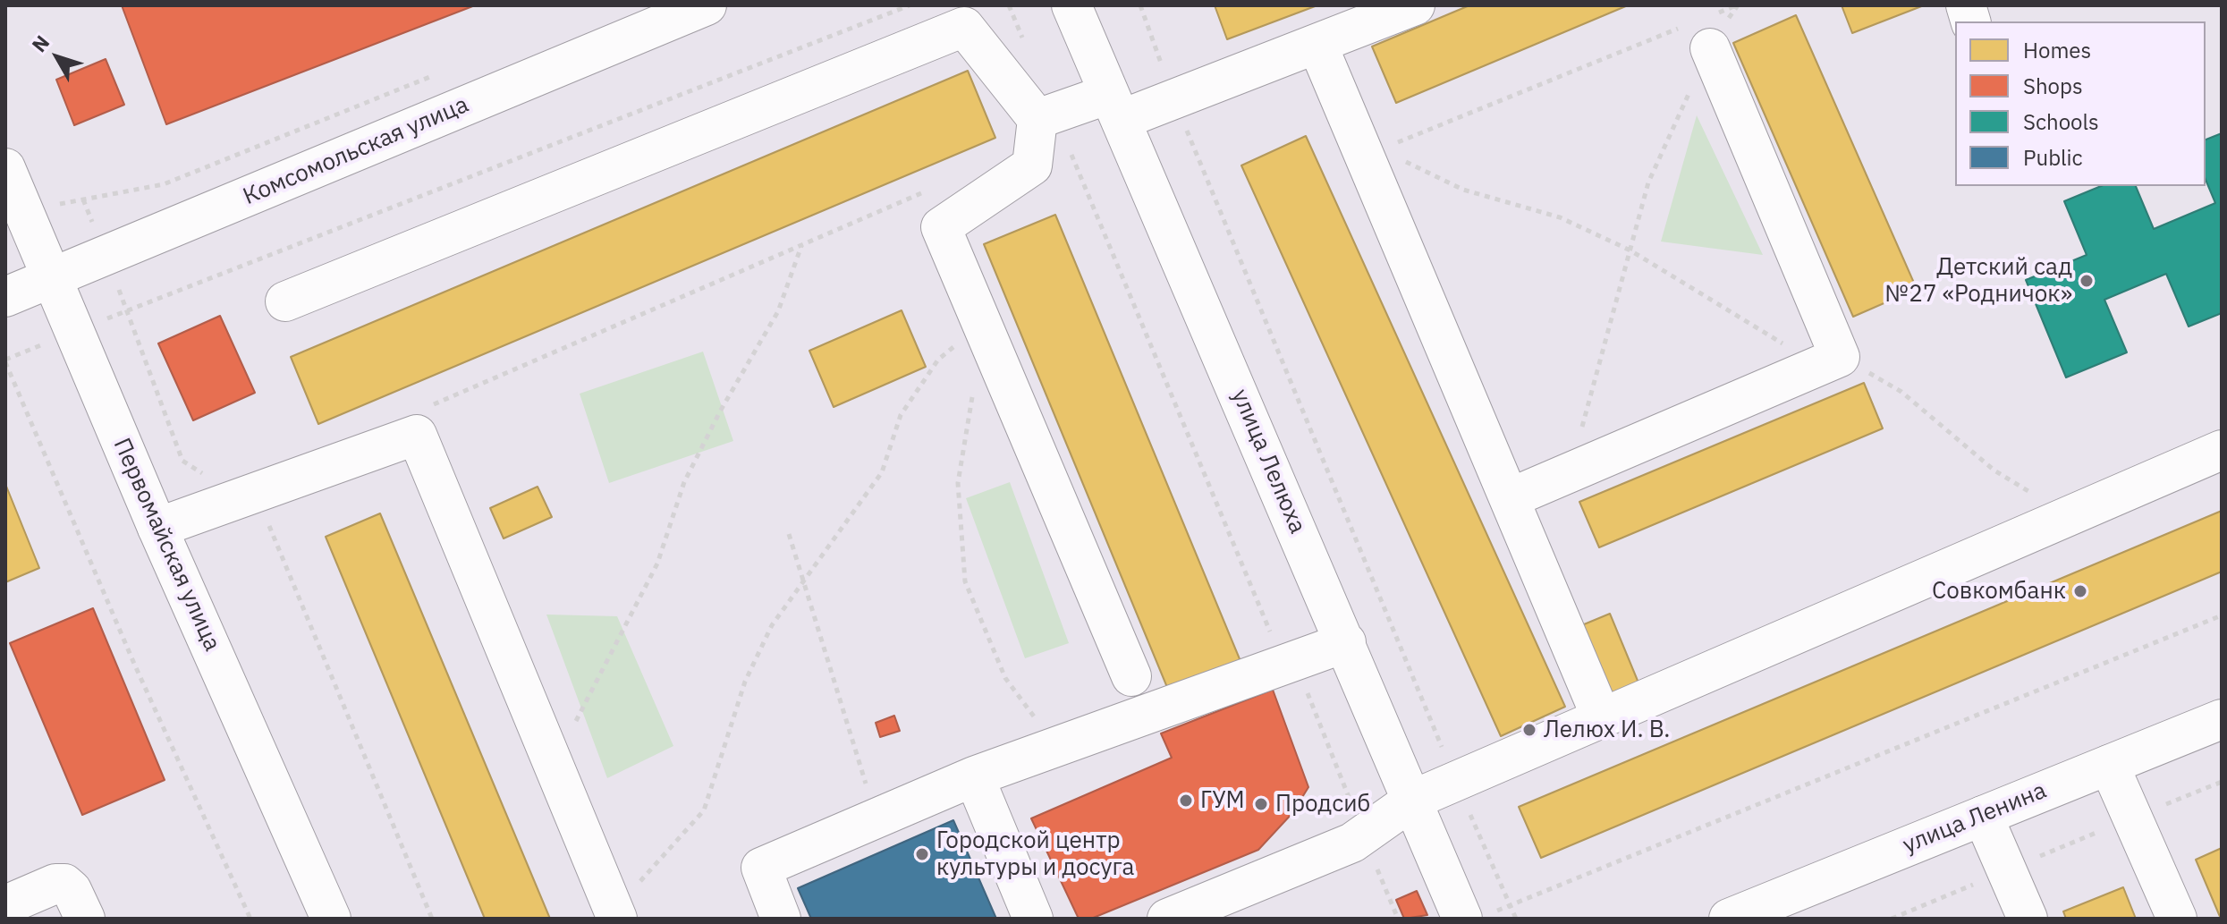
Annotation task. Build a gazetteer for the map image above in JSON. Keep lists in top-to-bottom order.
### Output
{
  "streets": {
    "street": [
      "Комсомольская улица",
      "улица Лелюха",
      "Первомайская улица",
      "улица Ленина"
    ]
  },
  "crossings": [
    ["Комсомольская улица", "Первомайская улица"]
  ],
  "places": [
    "Детский сад №27 «Родничок»",
    "Совкомбанк",
    "Лелюх И. В.",
    "ГУМ",
    "Продсиб",
    "Городской центр культуры и досуга"
  ],
  "legend": [
    "Homes",
    "Shops",
    "Schools",
    "Public"
  ],
  "north": "top left"
}
